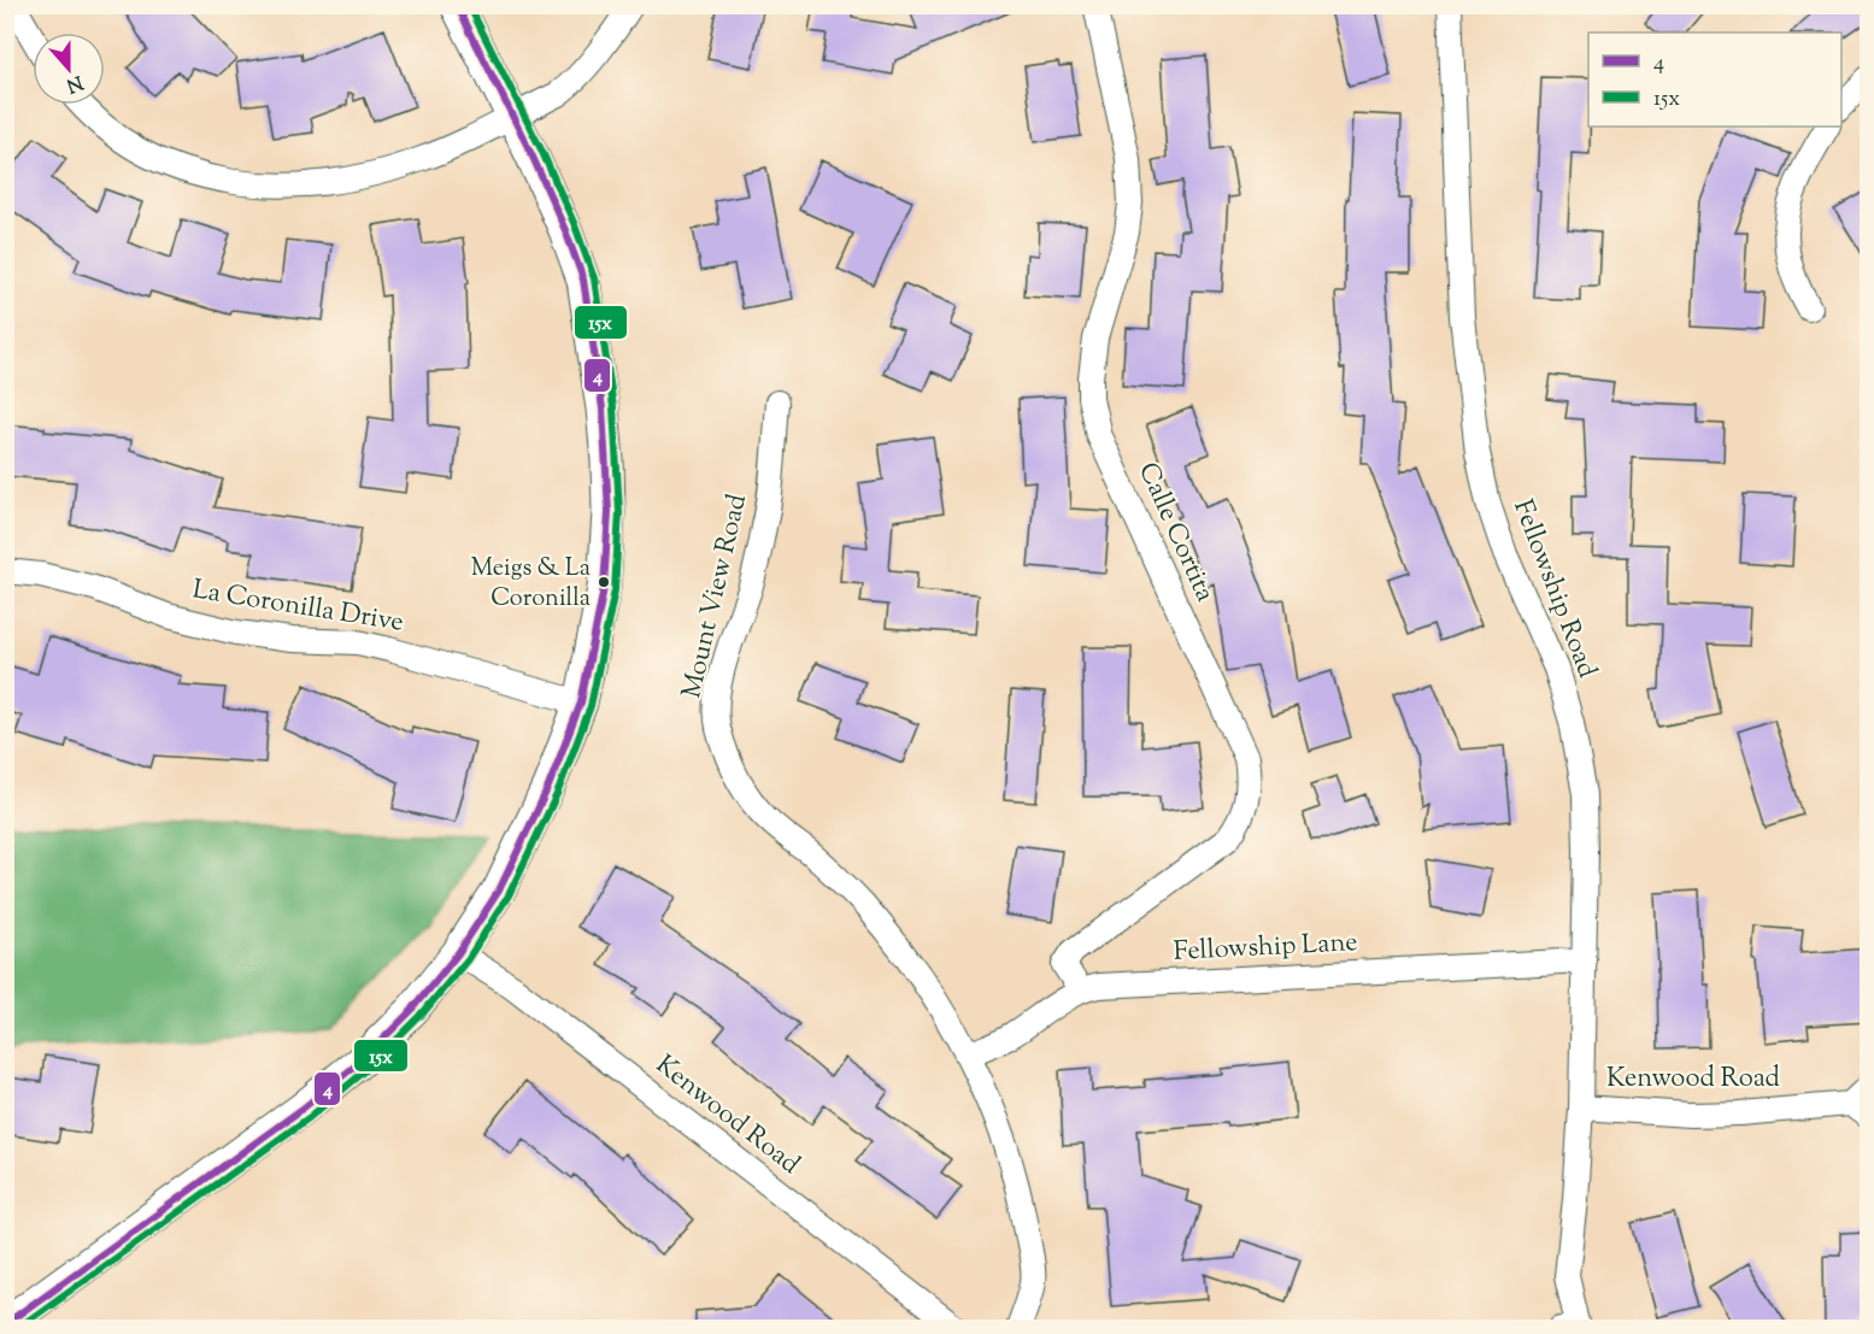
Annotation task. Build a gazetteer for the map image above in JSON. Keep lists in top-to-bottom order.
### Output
{
  "streets": {
    "street": [
      "Calle Cortita",
      "Fellowship Road",
      "Mount View Road",
      "La Coronilla Drive",
      "Fellowship Lane",
      "Kenwood Road"
    ]
  },
  "crossings": [
    ["Calle Cortita", "Fellowship Lane"],
    ["Fellowship Road", "Fellowship Lane"],
    ["Fellowship Road", "Kenwood Road"],
    ["Mount View Road", "Fellowship Lane"]
  ],
  "places": ["Meigs & La Coronilla"],
  "lines": ["transit line 4", "transit line 15x"],
  "legend": ["4", "15x"],
  "north": "bottom"
}
